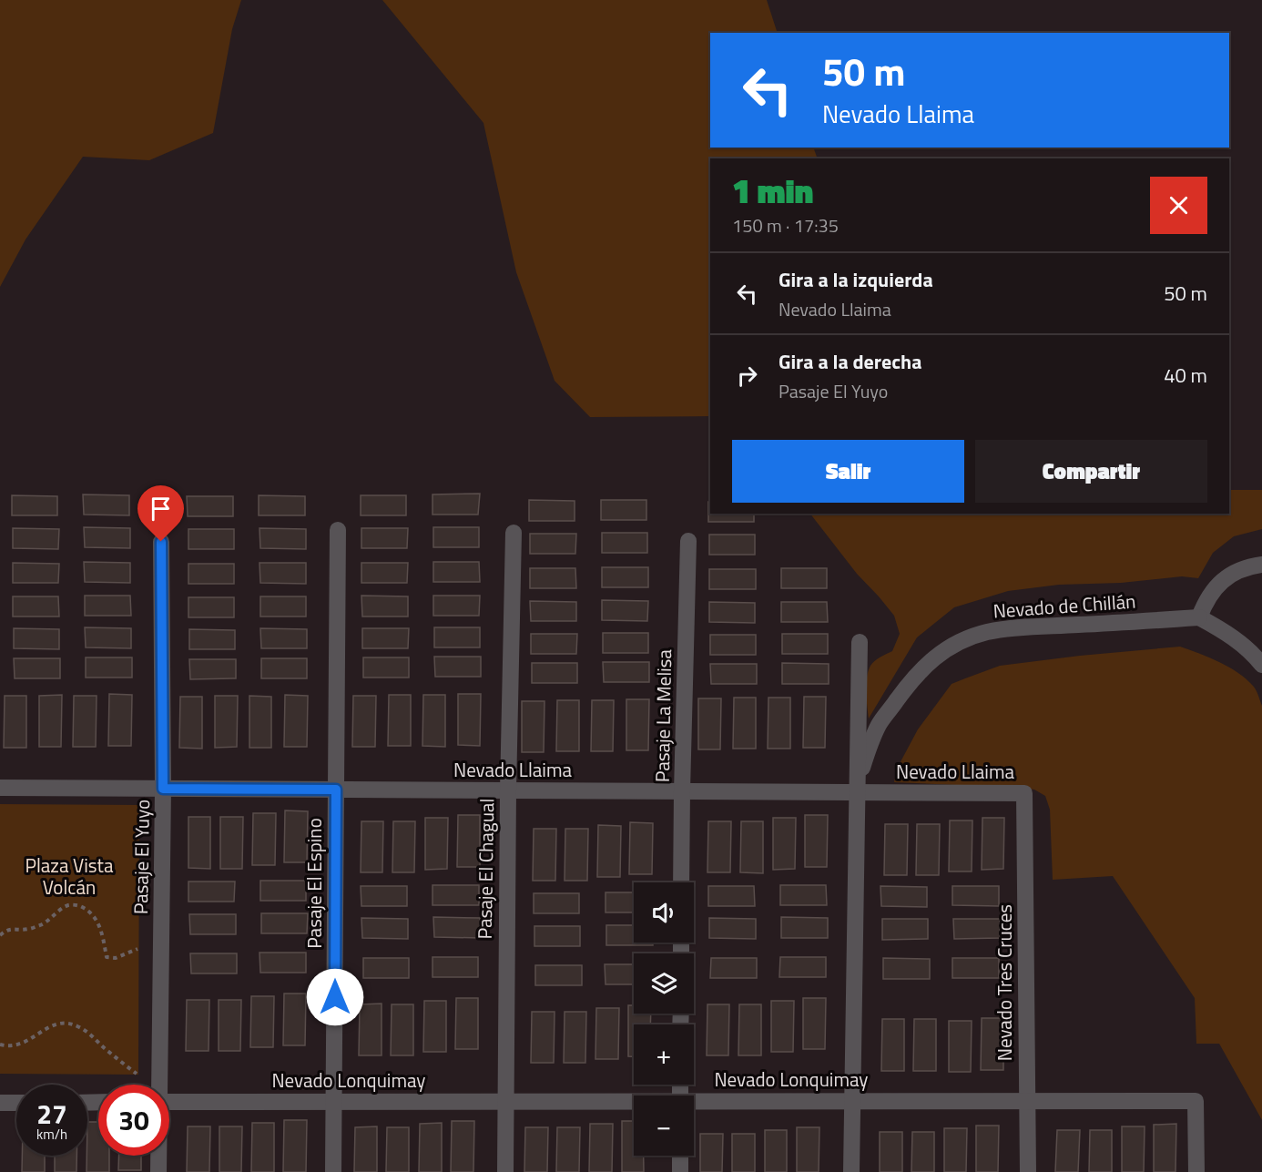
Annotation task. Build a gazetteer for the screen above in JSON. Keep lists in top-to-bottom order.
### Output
{
  "streets": {
    "street": [
      "Nevado de Chillán",
      "Pasaje La Melisa",
      "Nevado Llaima",
      "Pasaje El Yuyo",
      "Pasaje El Chagual",
      "Pasaje El Espino",
      "Nevado Tres Cruces",
      "Nevado Lonquimay"
    ]
  },
  "crossings": [
    ["Nevado de Chillán", "Nevado Llaima"],
    ["Nevado de Chillán", "Nevado Lonquimay"],
    ["Pasaje La Melisa", "Nevado Llaima"],
    ["Nevado Llaima", "Pasaje El Yuyo"],
    ["Nevado Llaima", "Pasaje El Chagual"],
    ["Nevado Llaima", "Pasaje El Espino"],
    ["Nevado Llaima", "Nevado Tres Cruces"],
    ["Pasaje El Chagual", "Nevado Lonquimay"],
    ["Pasaje El Espino", "Nevado Lonquimay"],
    ["Nevado Tres Cruces", "Nevado Lonquimay"]
  ],
  "parks": ["Plaza Vista Volcán"],
  "page": {
    "turn": ["50 m", "Nevado Llaima"],
    "heading": ["1 min", "150 m · 17:35"],
    "list": [
      {
        "name": "Gira a la izquierda",
        "note": "Nevado Llaima",
        "value": "50 m"
      },
      {
        "name": "Gira a la derecha",
        "note": "Pasaje El Yuyo",
        "value": "40 m"
      }
    ],
    "buttons": ["Salir", "Compartir"],
    "map_buttons": ["+", "−"],
    "speed": "27 km/h",
    "limit": "30"
  }
}
